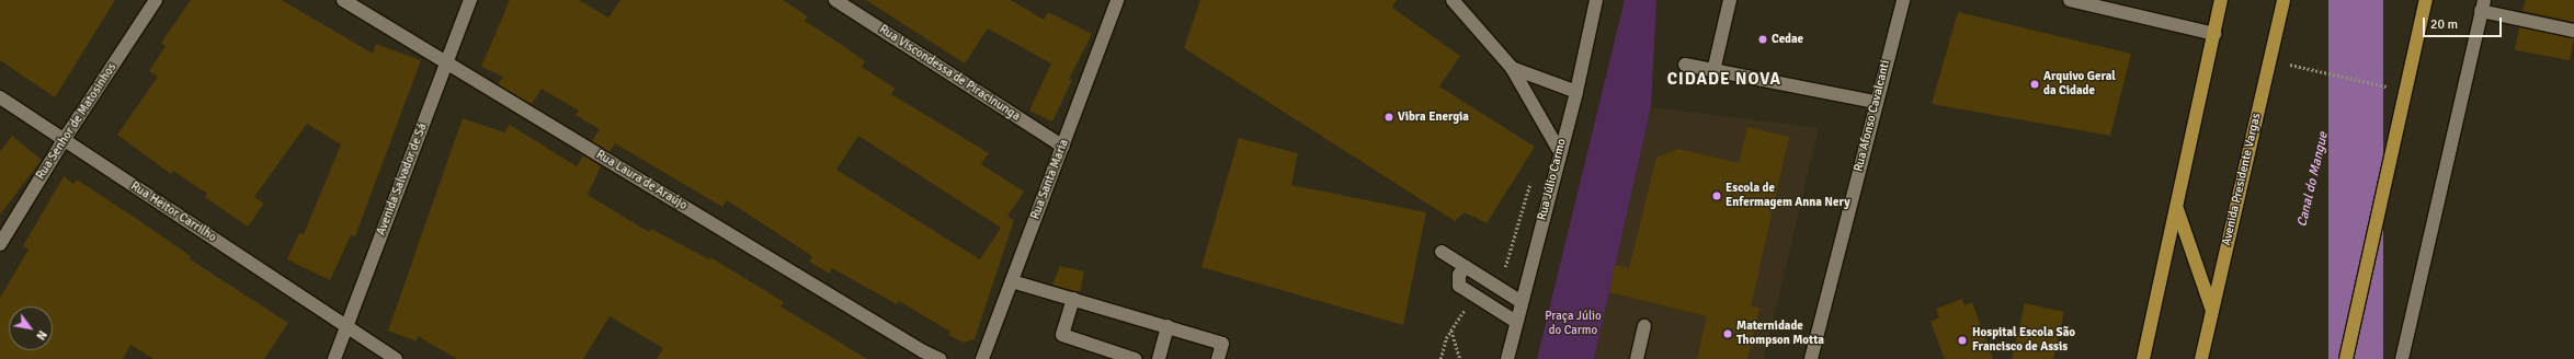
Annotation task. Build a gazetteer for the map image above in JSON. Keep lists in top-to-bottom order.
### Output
{
  "streets": {
    "main road": ["Avenida Presidente Vargas"],
    "street": [
      "Rua Viscondessa de Piracinunga",
      "Rua Afonso Cavalcanti",
      "Rua Senhor de Matosinhos",
      "Avenida Salvador de Sá",
      "Rua Santa Maria",
      "Rua Júlio Carmo",
      "Rua Laura de Araújo",
      "Rua Heitor Carrilho"
    ]
  },
  "crossings": [
    ["Rua Viscondessa de Piracinunga", "Rua Santa Maria"],
    ["Rua Senhor de Matosinhos", "Rua Heitor Carrilho"],
    ["Avenida Salvador de Sá", "Rua Laura de Araújo"],
    ["Avenida Salvador de Sá", "Rua Heitor Carrilho"]
  ],
  "districts": ["CIDADE NOVA"],
  "water": ["Canal do Mangue"],
  "parks": ["Praça Júlio do Carmo"],
  "places": [
    "Cedae",
    "Arquivo Geral da Cidade",
    "Vibra Energia",
    "Escola de Enfermagem Anna Nery",
    "Maternidade Thompson Motta",
    "Hospital Escola São Francisco de Assis"
  ],
  "scale_bar": "20 m",
  "north": "bottom right"
}
